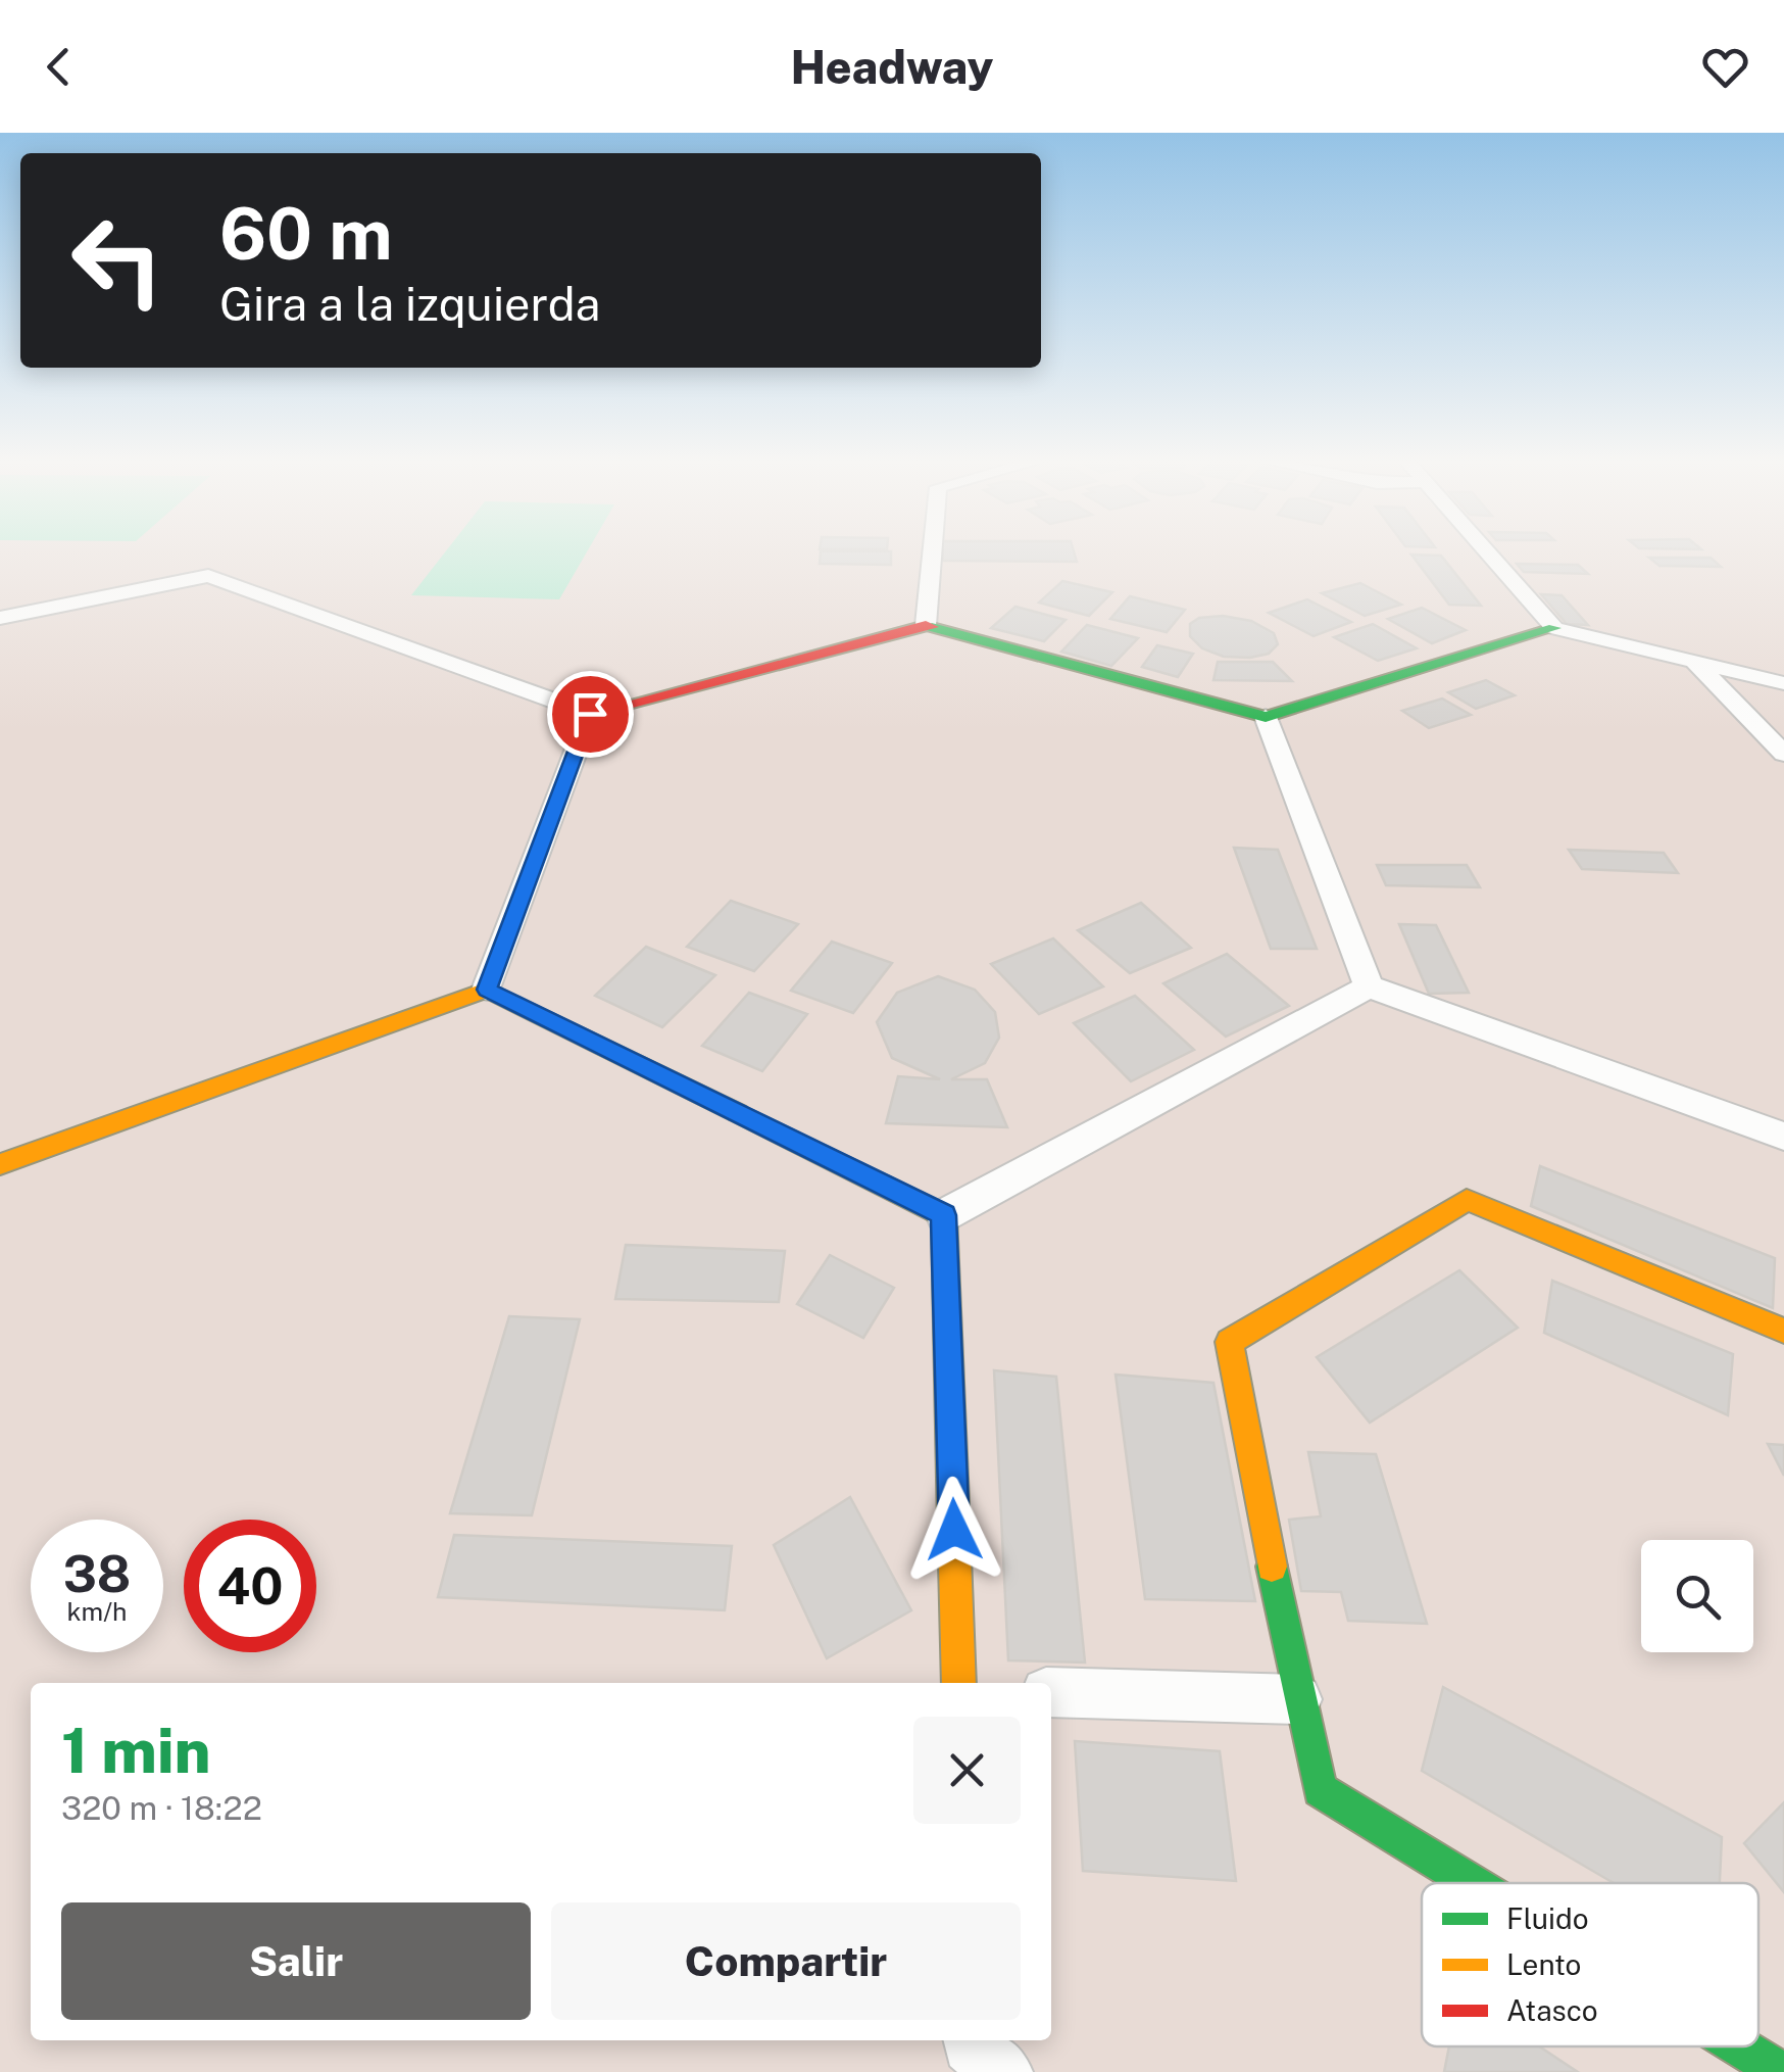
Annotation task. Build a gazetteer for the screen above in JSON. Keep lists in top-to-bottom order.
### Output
{
  "legend": ["Fluido", "Lento", "Atasco"],
  "page": {
    "header": "Headway",
    "turn": ["60 m", "Gira a la izquierda"],
    "speed": "38 km/h",
    "limit": "40",
    "heading": ["1 min", "320 m · 18:22"],
    "buttons": ["Salir", "Compartir"]
  }
}
